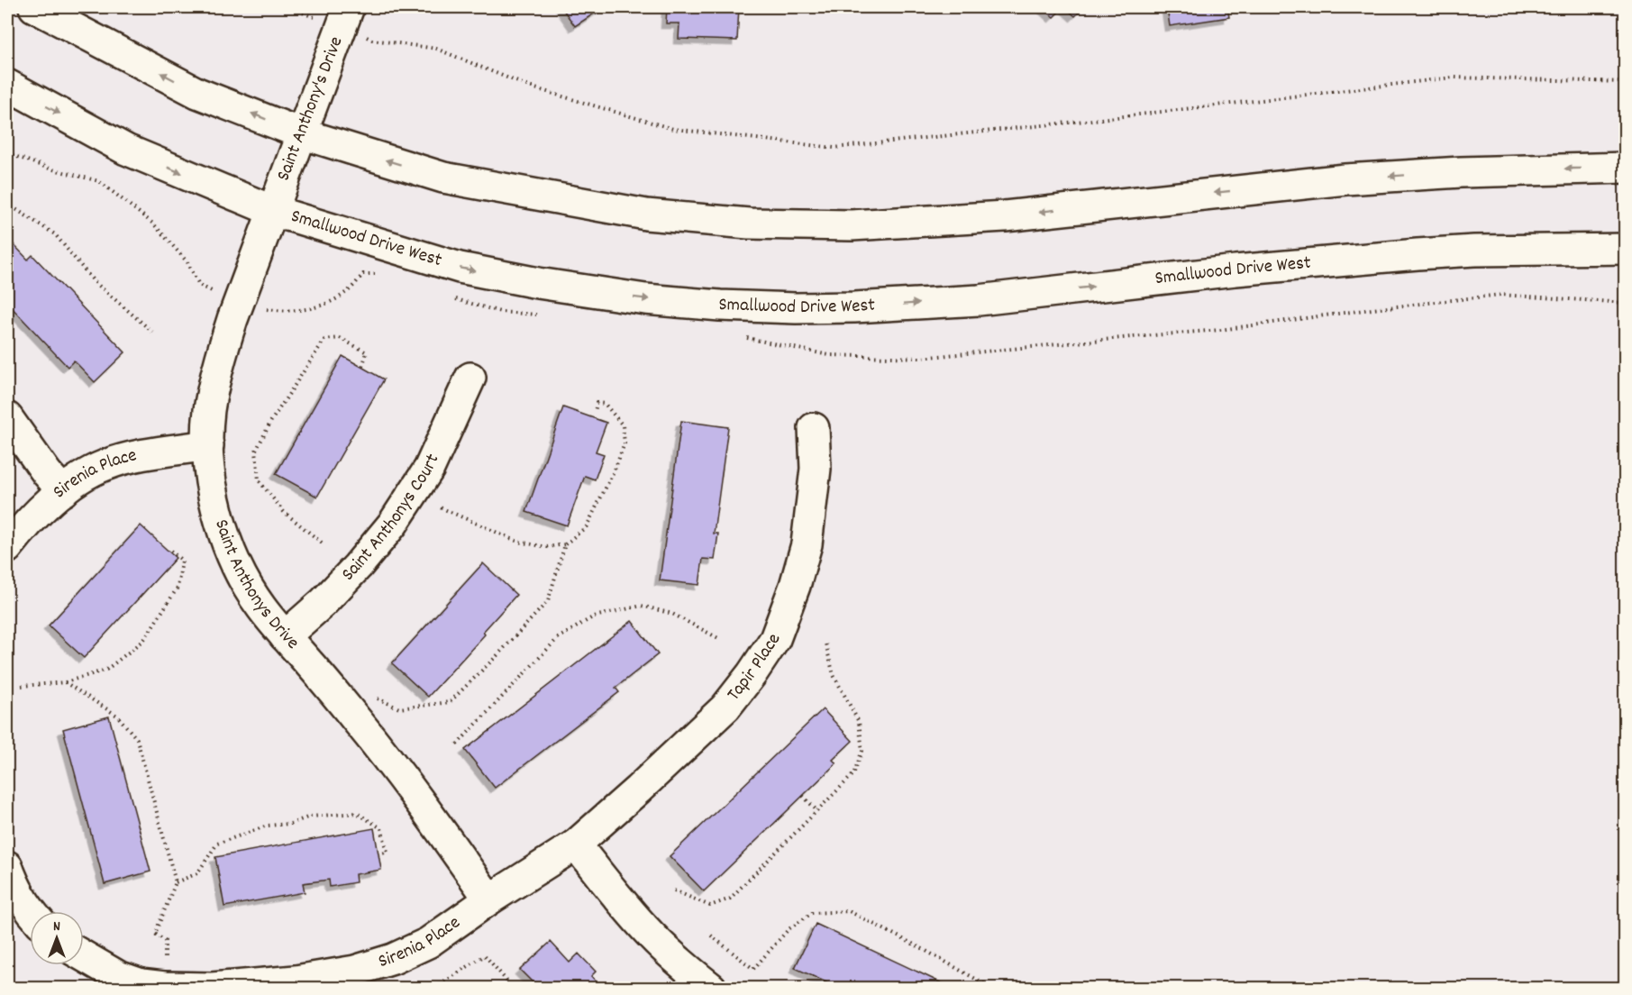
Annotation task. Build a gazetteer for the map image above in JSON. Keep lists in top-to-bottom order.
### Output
{
  "streets": {
    "street": [
      "Saint Anthony's Drive",
      "Smallwood Drive West",
      "Sirenia Place",
      "Saint Anthonys Court",
      "Saint Anthonys Drive",
      "Tapir Place"
    ]
  },
  "crossings": [
    ["Saint Anthony's Drive", "Smallwood Drive West"],
    ["Saint Anthony's Drive", "Saint Anthonys Drive"],
    ["Smallwood Drive West", "Saint Anthonys Drive"],
    ["Sirenia Place", "Saint Anthonys Drive"],
    ["Sirenia Place", "Tapir Place"],
    ["Saint Anthonys Court", "Saint Anthonys Drive"],
    ["Saint Anthonys Drive", "Tapir Place"]
  ],
  "north": "top"
}
